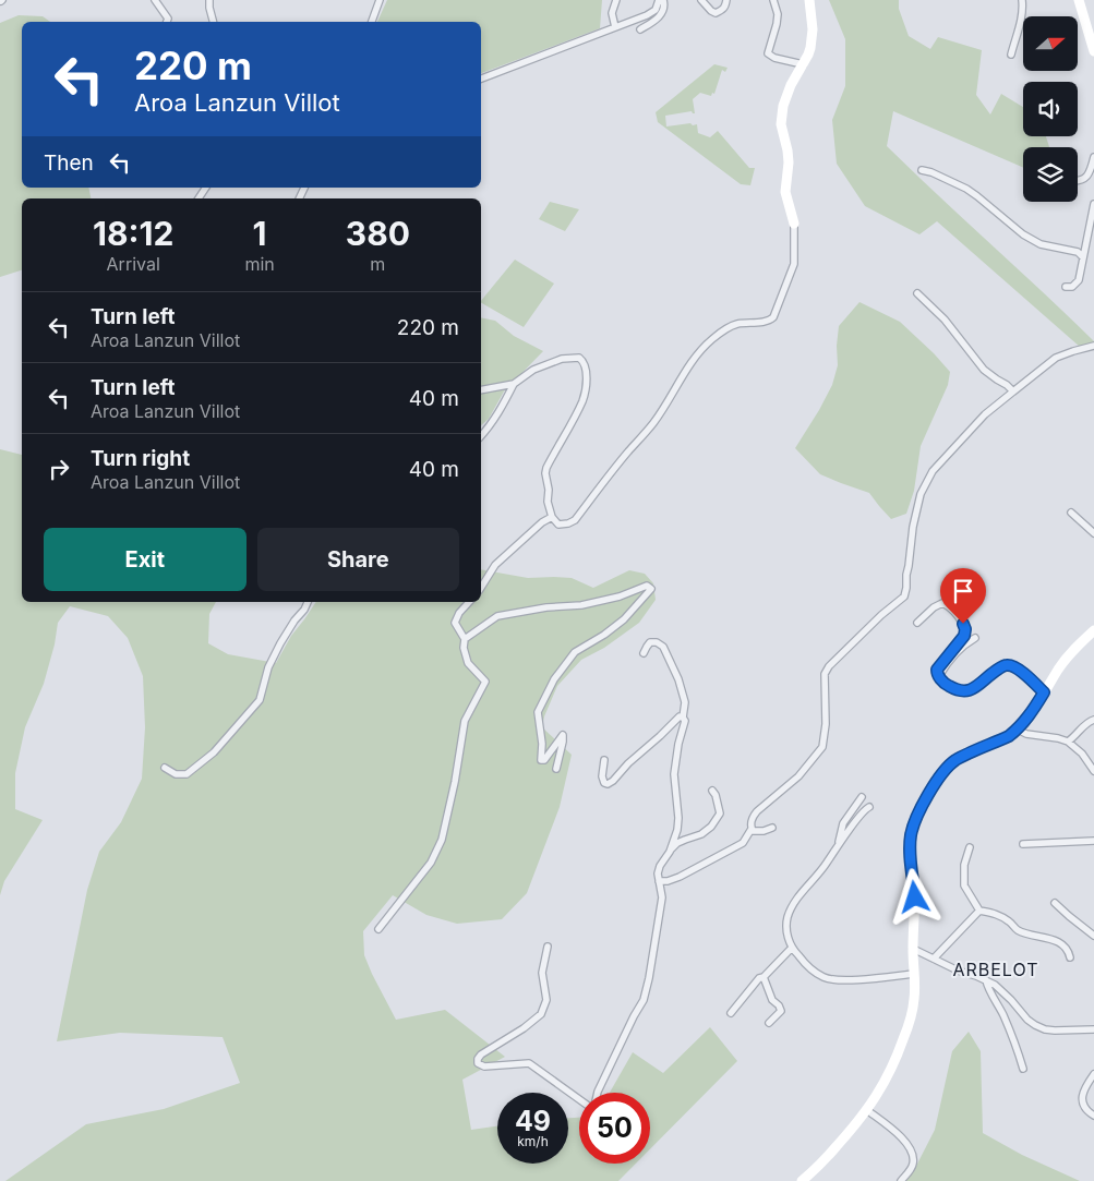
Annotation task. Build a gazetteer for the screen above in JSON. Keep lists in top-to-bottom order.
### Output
{
  "districts": ["ARBELOT"],
  "north": "right",
  "page": {
    "turn": ["220 m", "Aroa Lanzun Villot"],
    "then": "Then",
    "eta": [
      "18:12",
      "Arrival",
      "1",
      "min",
      "380",
      "m"
    ],
    "list": [
      {
        "name": "Turn left",
        "note": "Aroa Lanzun Villot",
        "value": "220 m"
      },
      {
        "name": "Turn left",
        "note": "Aroa Lanzun Villot",
        "value": "40 m"
      },
      {
        "name": "Turn right",
        "note": "Aroa Lanzun Villot",
        "value": "40 m"
      }
    ],
    "buttons": ["Exit", "Share"],
    "speed": "49 km/h",
    "limit": "50"
  }
}
